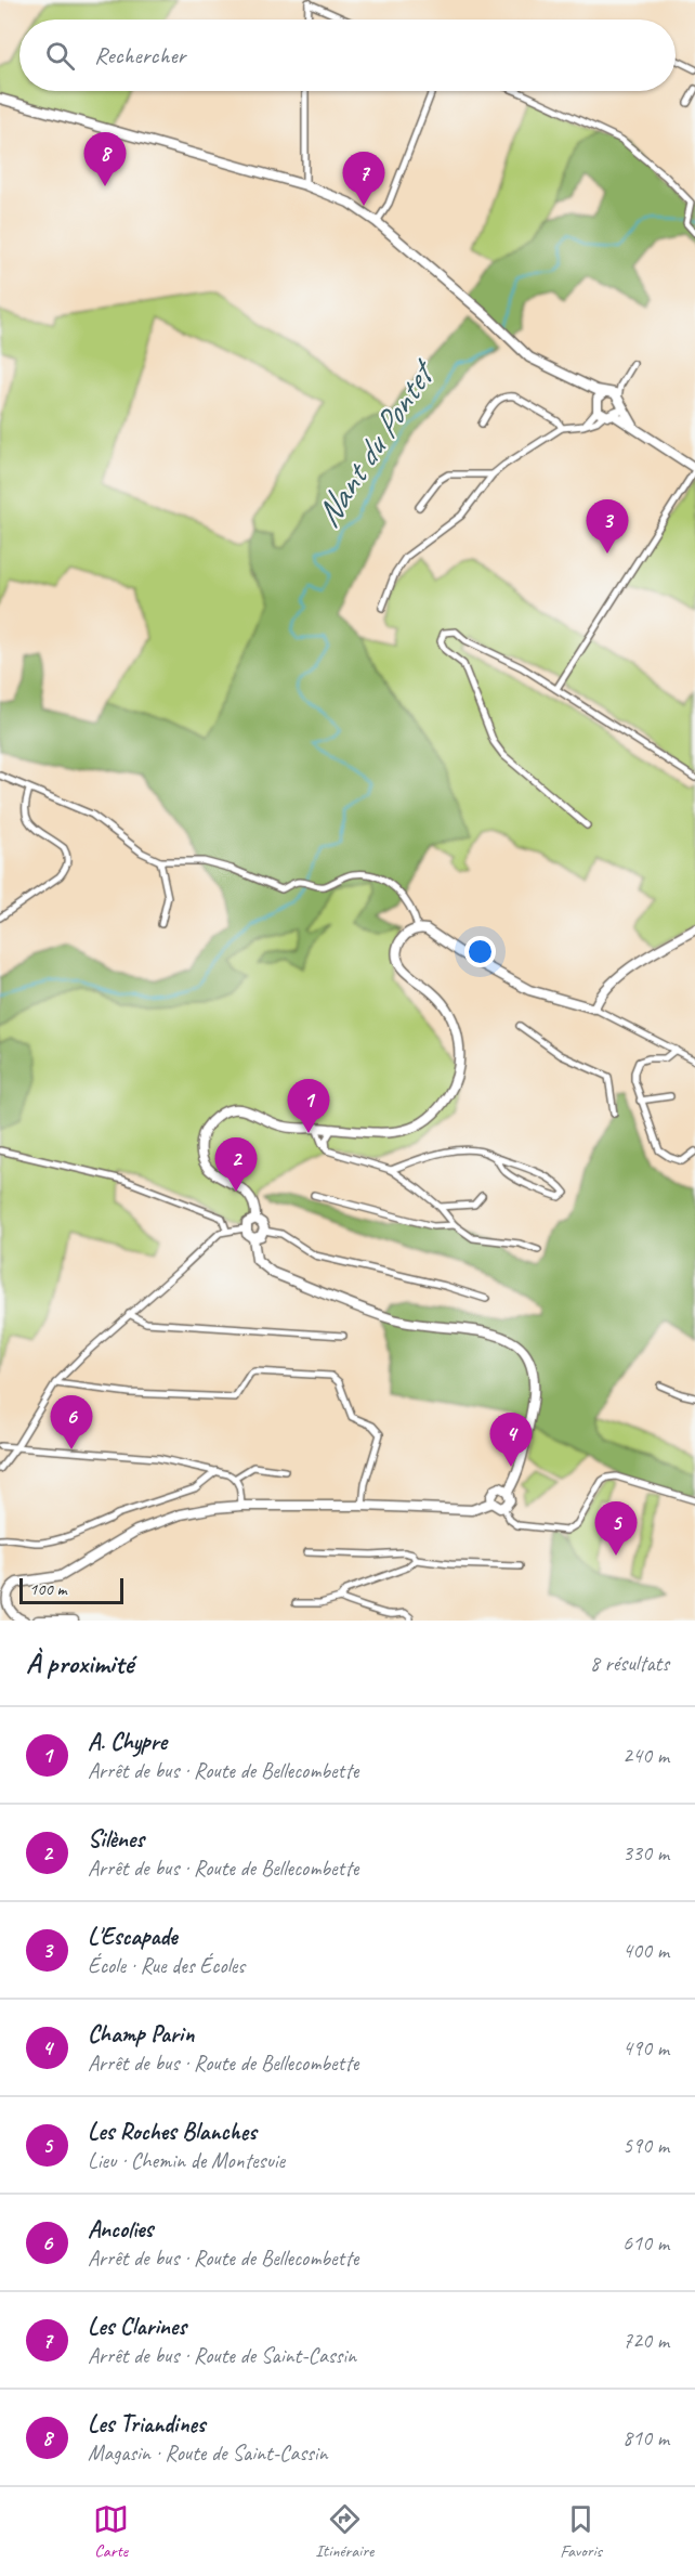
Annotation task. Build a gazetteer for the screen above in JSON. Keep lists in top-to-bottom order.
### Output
{
  "water": ["Nant du Pontet"],
  "scale_bar": "100 m",
  "page": {
    "search": "Rechercher",
    "pins": [
      "8",
      "7",
      "3",
      "1",
      "2",
      "6",
      "4",
      "5"
    ],
    "scale": "100 m",
    "heading": ["À proximité", "8 résultats"],
    "list": [
      {
        "mark": "1",
        "name": "A. Chypre",
        "note": "Arrêt de bus · Route de Bellecombette",
        "value": "240 m"
      },
      {
        "mark": "2",
        "name": "Silènes",
        "note": "Arrêt de bus · Route de Bellecombette",
        "value": "330 m"
      },
      {
        "mark": "3",
        "name": "L'Escapade",
        "note": "École · Rue des Écoles",
        "value": "400 m"
      },
      {
        "mark": "4",
        "name": "Champ Parin",
        "note": "Arrêt de bus · Route de Bellecombette",
        "value": "490 m"
      },
      {
        "mark": "5",
        "name": "Les Roches Blanches",
        "note": "Lieu · Chemin de Montesuie",
        "value": "590 m"
      },
      {
        "mark": "6",
        "name": "Ancolies",
        "note": "Arrêt de bus · Route de Bellecombette",
        "value": "610 m"
      },
      {
        "mark": "7",
        "name": "Les Clarines",
        "note": "Arrêt de bus · Route de Saint-Cassin",
        "value": "720 m"
      },
      {
        "mark": "8",
        "name": "Les Triandines",
        "note": "Magasin · Route de Saint-Cassin",
        "value": "810 m"
      }
    ],
    "nav": ["Carte", "Itinéraire", "Favoris"]
  }
}
